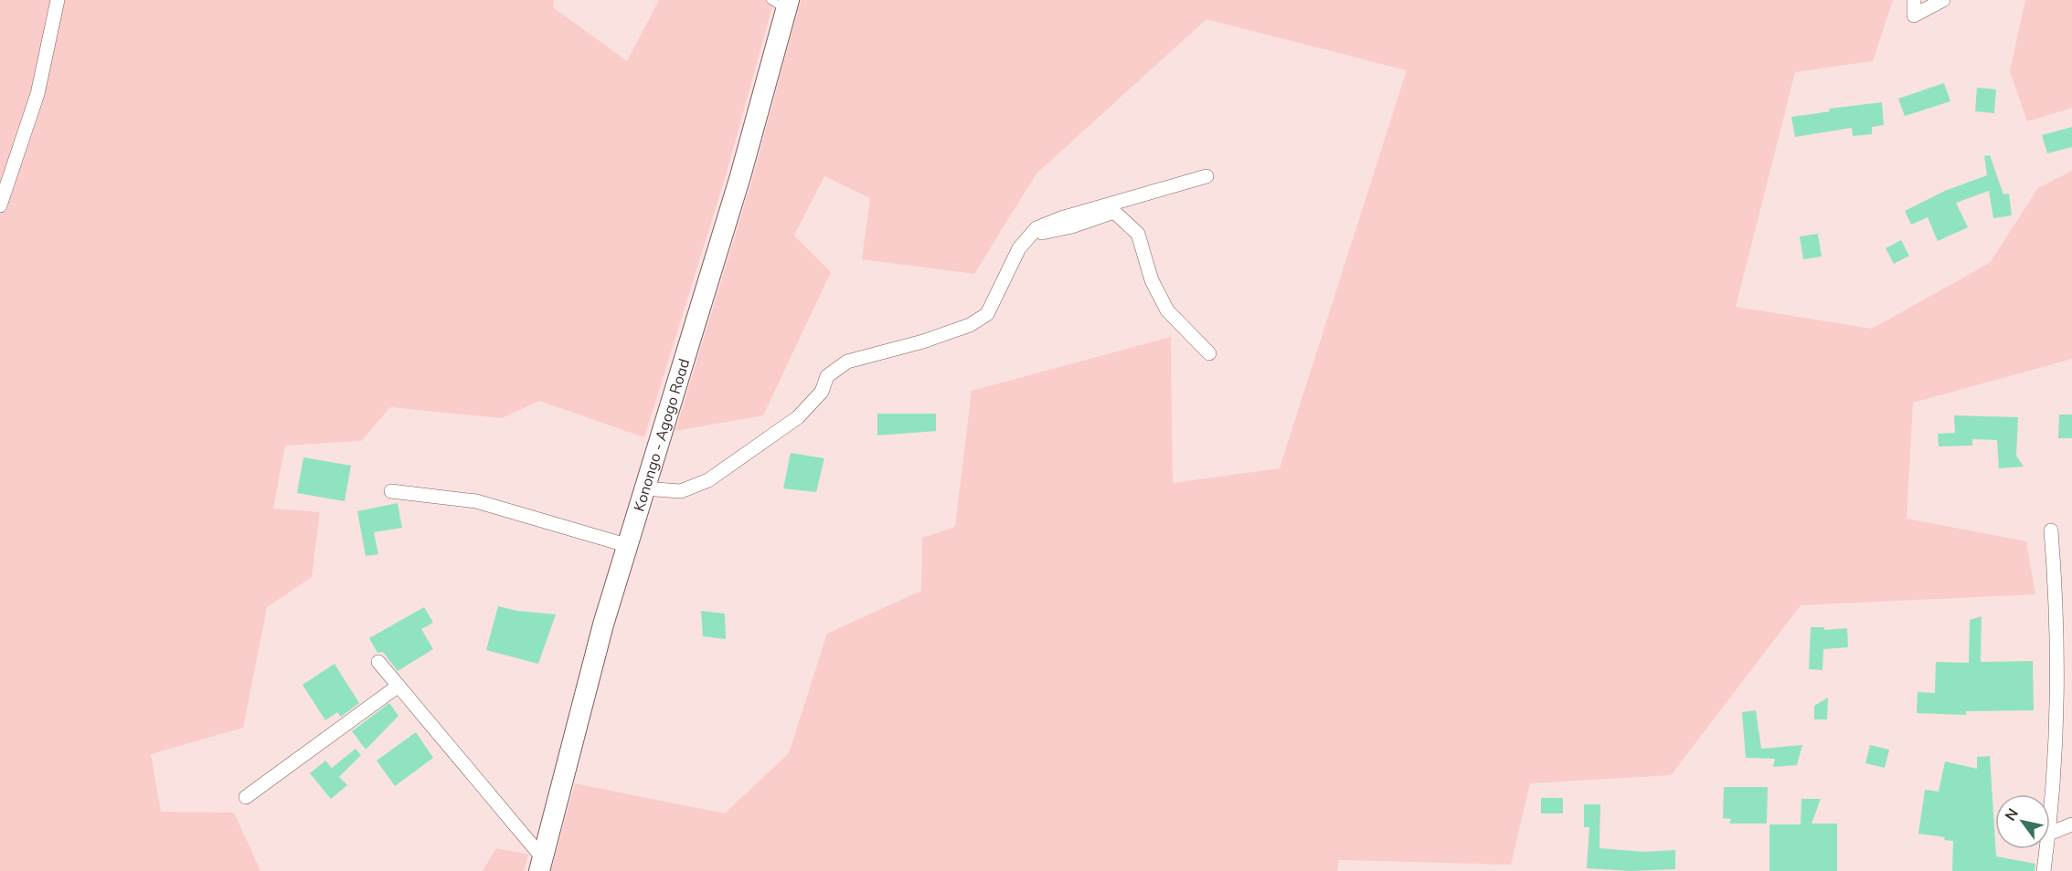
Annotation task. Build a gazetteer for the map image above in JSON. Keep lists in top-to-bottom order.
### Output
{
  "streets": {
    "main road": ["Konongo - Agogo Road"]
  },
  "north": "top left"
}
